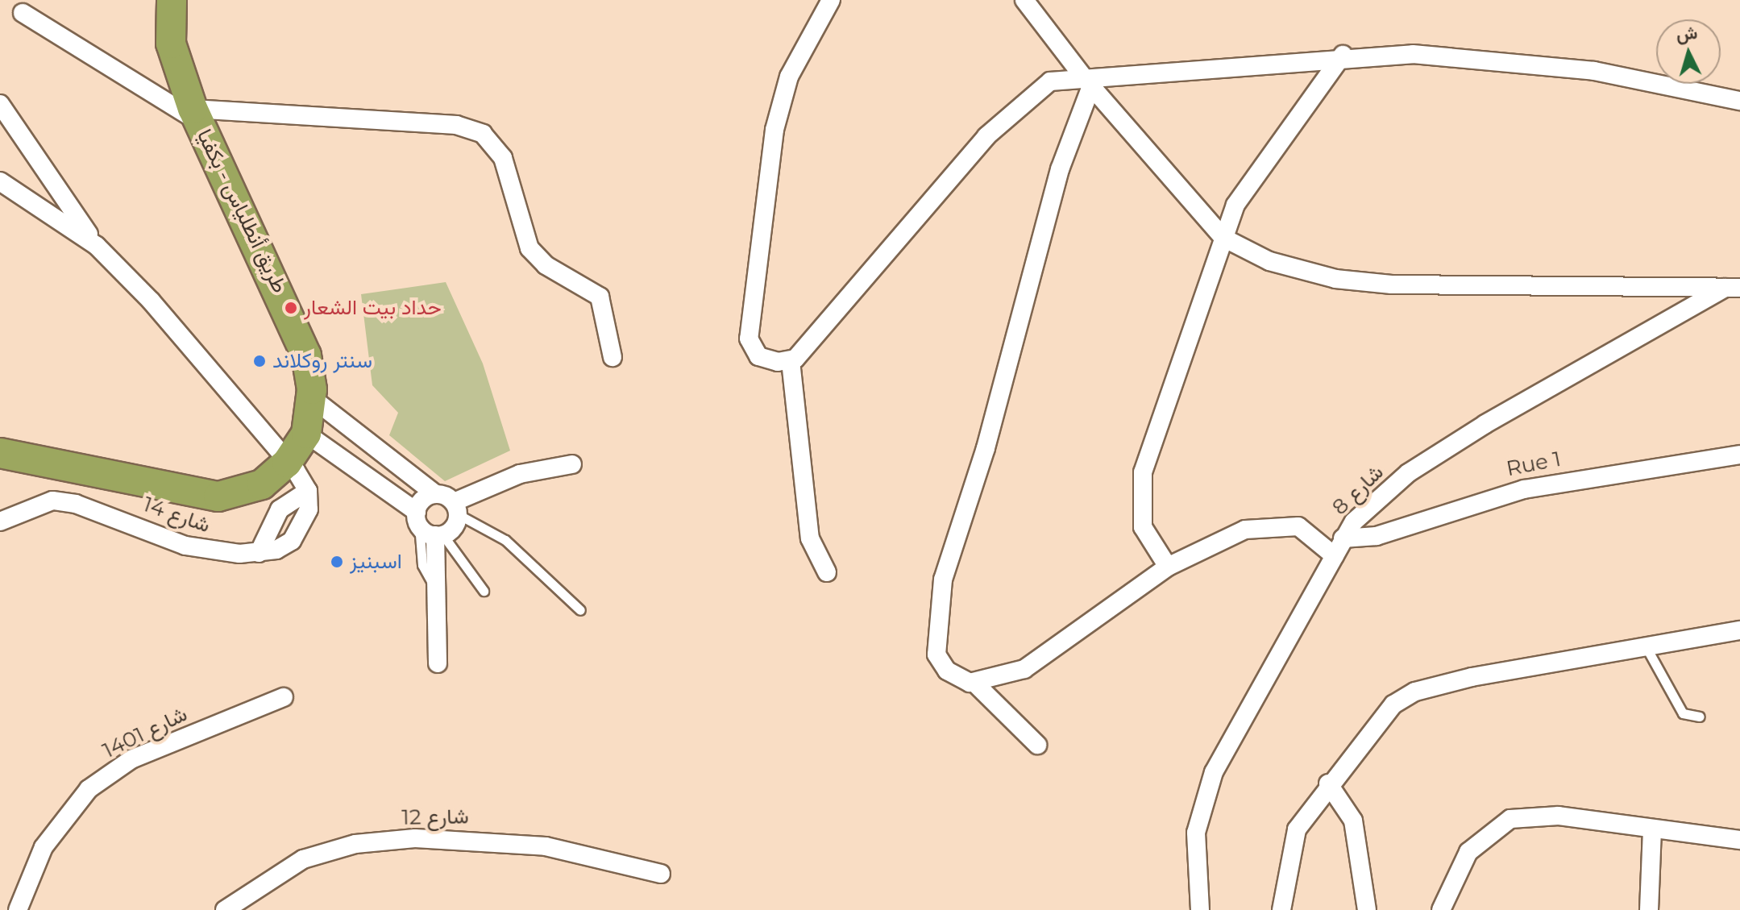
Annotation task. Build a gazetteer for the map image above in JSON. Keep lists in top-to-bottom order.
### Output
{
  "streets": {
    "highway": ["طريق أنطلياس - بكفيا"],
    "street": [
      "Rue 1",
      "شارع 8",
      "شارع 14",
      "شارع 1401",
      "شارع 12"
    ]
  },
  "crossings": [
    ["Rue 1", "شارع 8"]
  ],
  "places": ["حداد بيت الشعار", "سنتر روكلاند", "اسبنيز"],
  "north": "top"
}
